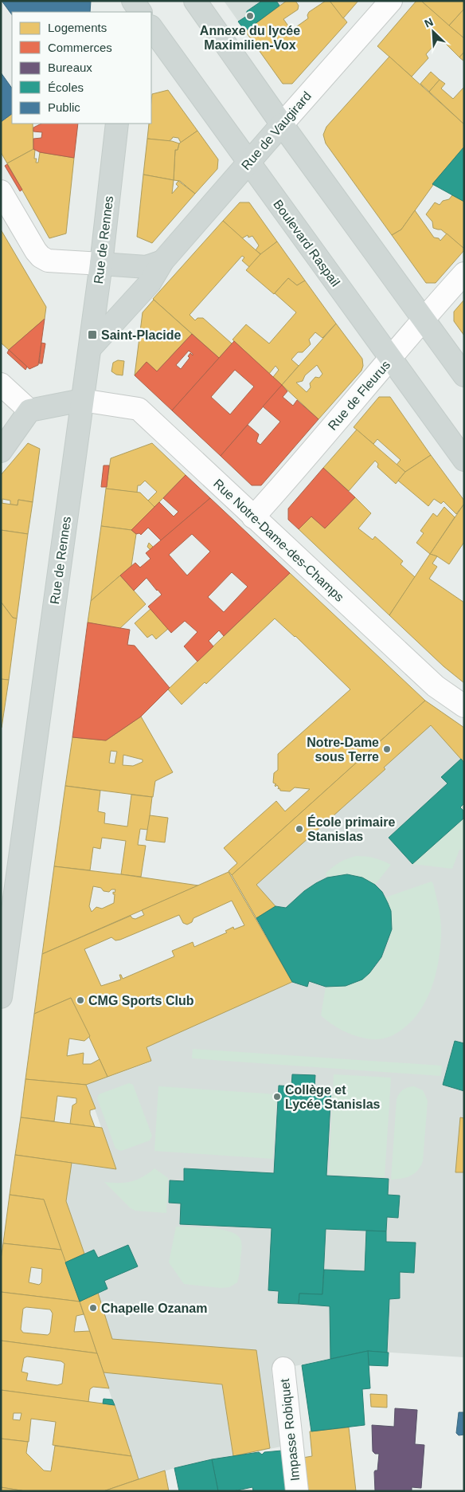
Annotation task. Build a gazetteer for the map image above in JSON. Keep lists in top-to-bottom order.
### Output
{
  "streets": {
    "main road": ["Rue de Vaugirard", "Rue de Rennes", "Boulevard Raspail"],
    "street": ["Rue de Fleurus", "Rue Notre-Dame-des-Champs", "Impasse Robiquet"]
  },
  "crossings": [
    ["Rue de Vaugirard", "Rue de Rennes"],
    ["Rue de Vaugirard", "Boulevard Raspail"],
    ["Rue de Rennes", "Rue Notre-Dame-des-Champs"],
    ["Boulevard Raspail", "Rue de Fleurus"],
    ["Rue de Fleurus", "Rue Notre-Dame-des-Champs"]
  ],
  "places": {
    "other": [
      "Annexe du lycée Maximilien-Vox",
      "Notre-Dame sous Terre",
      "École primaire Stanislas",
      "CMG Sports Club",
      "Collège et Lycée Stanislas",
      "Chapelle Ozanam"
    ],
    "transit": ["Saint-Placide"]
  },
  "legend": [
    "Logements",
    "Commerces",
    "Bureaux",
    "Écoles",
    "Public"
  ],
  "north": "top left"
}
